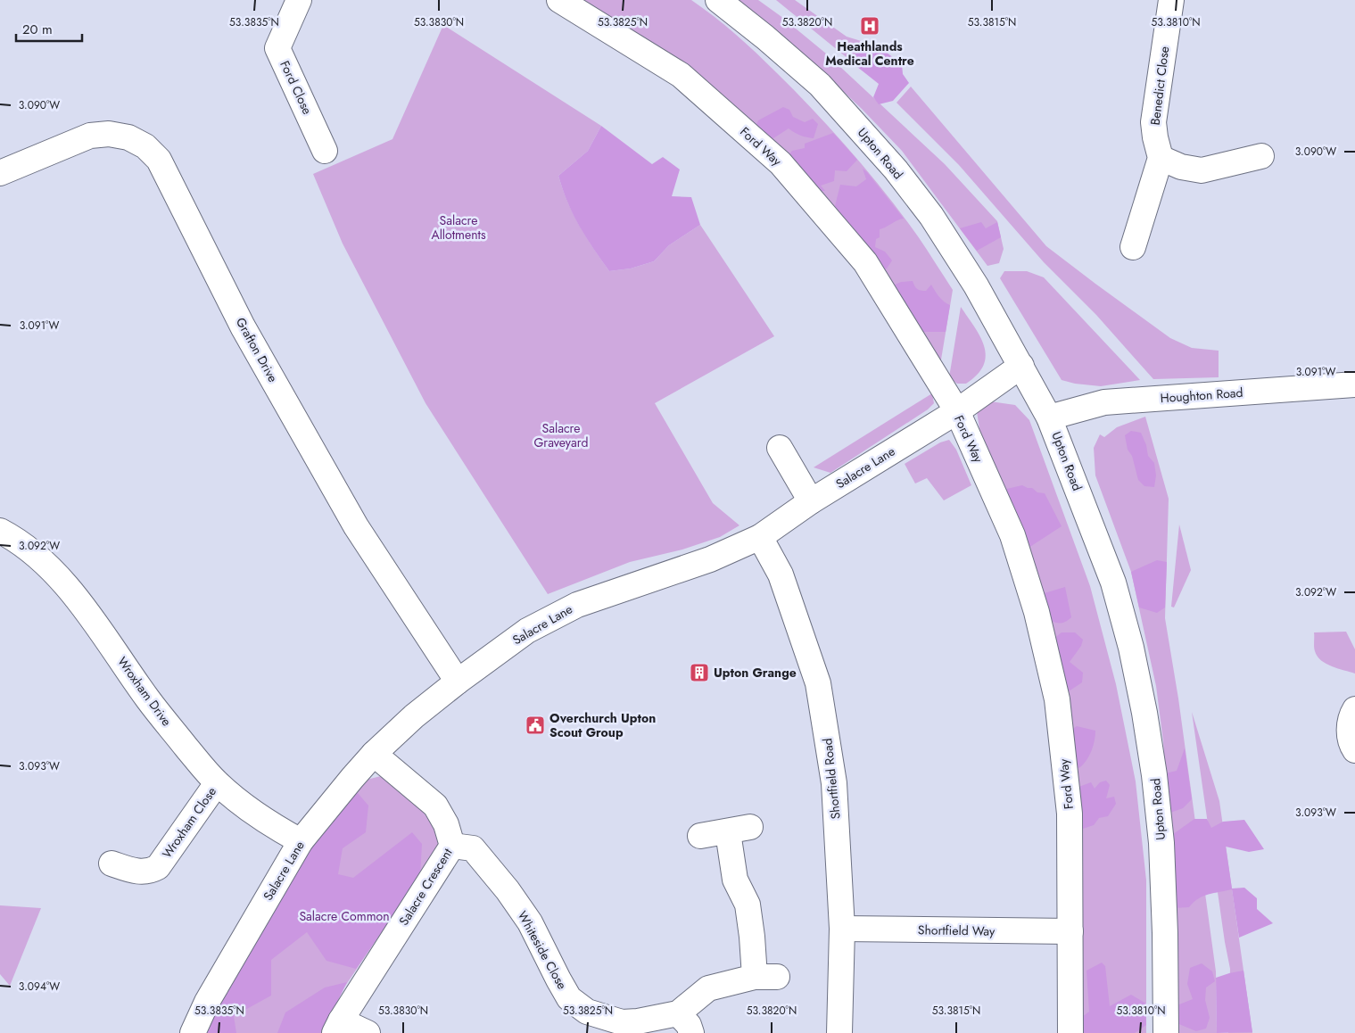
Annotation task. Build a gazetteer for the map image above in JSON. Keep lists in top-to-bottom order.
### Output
{
  "streets": {
    "street": [
      "Benedict Close",
      "Ford Close",
      "Ford Way",
      "Upton Road",
      "Grafton Drive",
      "Houghton Road",
      "Salacre Lane",
      "Wroxham Drive",
      "Shortfield Road",
      "Wroxham Close",
      "Salacre Crescent",
      "Shortfield Way",
      "Whiteside Close"
    ]
  },
  "crossings": [
    ["Ford Way", "Salacre Lane"],
    ["Ford Way", "Shortfield Way"],
    ["Upton Road", "Houghton Road"],
    ["Upton Road", "Salacre Lane"],
    ["Grafton Drive", "Salacre Lane"],
    ["Salacre Lane", "Wroxham Drive"],
    ["Salacre Lane", "Shortfield Road"],
    ["Salacre Lane", "Salacre Crescent"],
    ["Wroxham Drive", "Wroxham Close"],
    ["Shortfield Road", "Shortfield Way"],
    ["Salacre Crescent", "Whiteside Close"]
  ],
  "parks": ["Salacre Allotments", "Salacre Graveyard", "Salacre Common"],
  "places": {
    "hospital": ["Heathlands Medical Centre"],
    "building": ["Upton Grange"],
    "public building": ["Overchurch Upton Scout Group"]
  },
  "scale_bar": "20 m",
  "coordinates": [
    "53.3835°N",
    "53.3830°N",
    "53.3825°N",
    "53.3820°N",
    "53.3815°N",
    "53.3810°N",
    "3.090°W",
    "3.091°W",
    "3.092°W",
    "3.093°W",
    "3.094°W"
  ]
}
